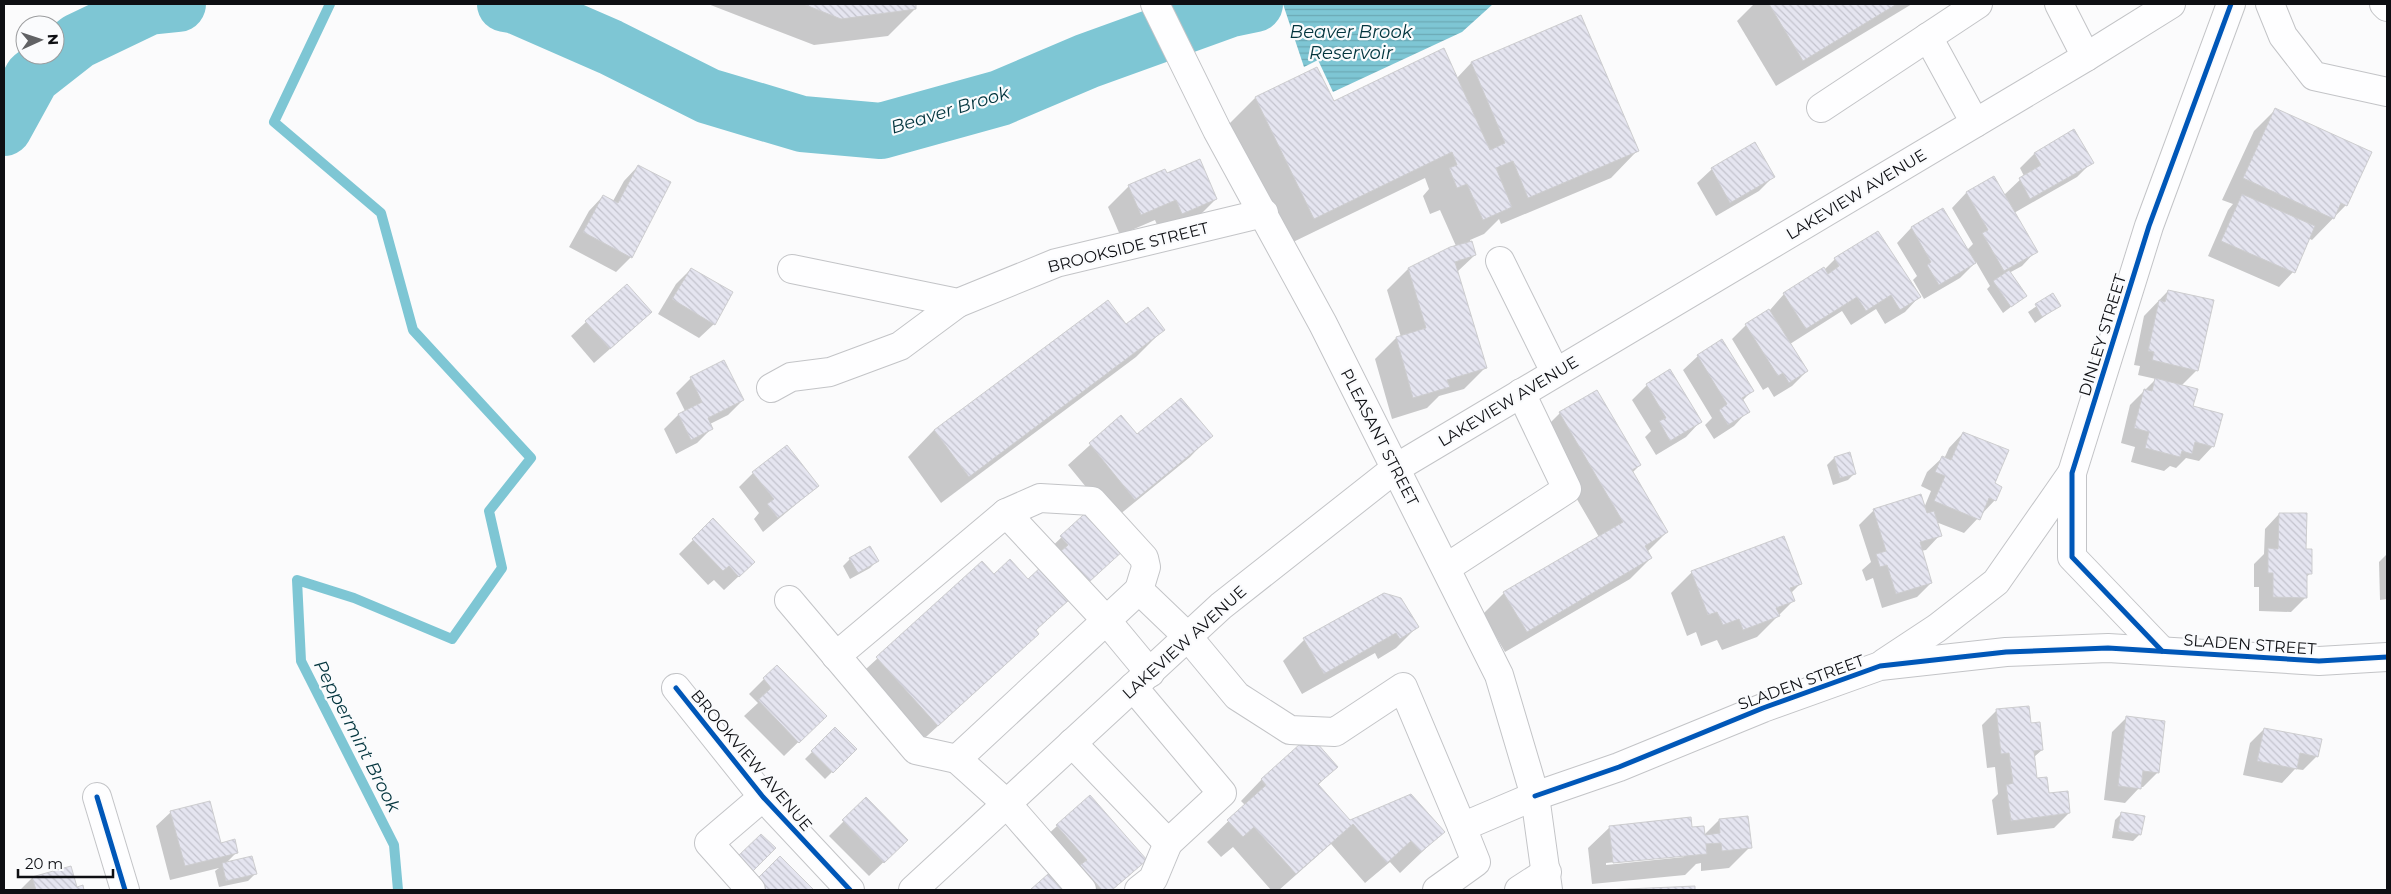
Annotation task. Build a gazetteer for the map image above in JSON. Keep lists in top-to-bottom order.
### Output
{
  "streets": {
    "main road": [
      "LAKEVIEW AVENUE",
      "BROOKSIDE STREET",
      "DINLEY STREET",
      "PLEASANT STREET",
      "SLADEN STREET",
      "BROOKVIEW AVENUE"
    ]
  },
  "crossings": [
    ["LAKEVIEW AVENUE", "PLEASANT STREET"],
    ["BROOKSIDE STREET", "PLEASANT STREET"],
    ["DINLEY STREET", "SLADEN STREET"],
    ["PLEASANT STREET", "SLADEN STREET"]
  ],
  "water": ["Beaver Brook Reservoir", "Beaver Brook", "Peppermint Brook"],
  "scale_bar": "20 m",
  "north": "right"
}
